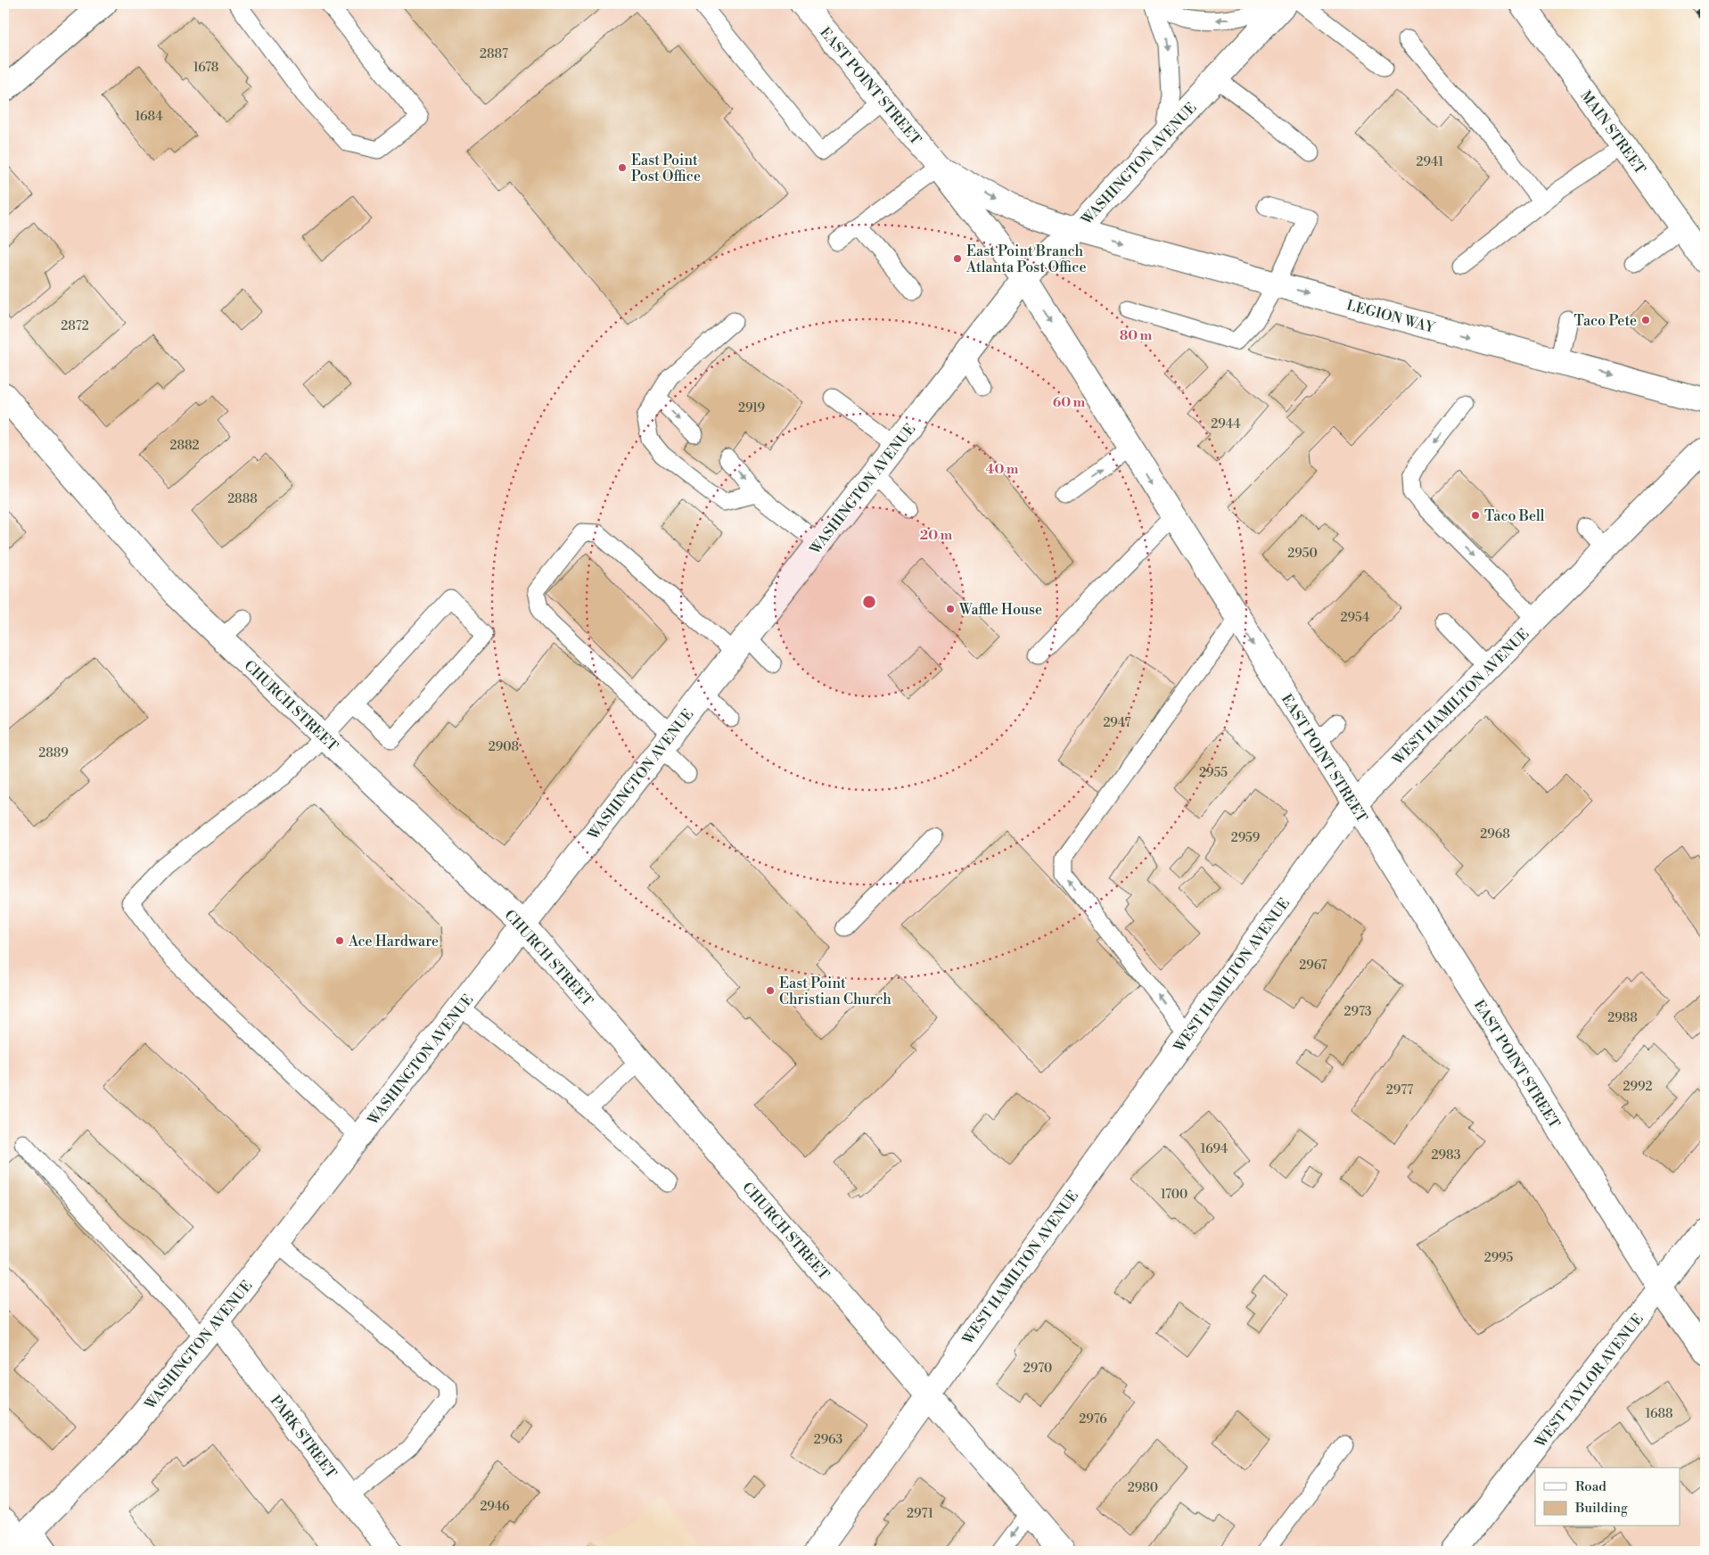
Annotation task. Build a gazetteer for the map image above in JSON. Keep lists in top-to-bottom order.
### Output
{
  "streets": {
    "street": [
      "EAST POINT STREET",
      "MAIN STREET",
      "WASHINGTON AVENUE",
      "LEGION WAY",
      "WEST HAMILTON AVENUE",
      "CHURCH STREET",
      "WEST TAYLOR AVENUE",
      "PARK STREET"
    ]
  },
  "crossings": [
    ["EAST POINT STREET", "WASHINGTON AVENUE"],
    ["EAST POINT STREET", "LEGION WAY"],
    ["EAST POINT STREET", "WEST HAMILTON AVENUE"],
    ["EAST POINT STREET", "WEST TAYLOR AVENUE"],
    ["WASHINGTON AVENUE", "LEGION WAY"],
    ["WASHINGTON AVENUE", "CHURCH STREET"],
    ["WASHINGTON AVENUE", "PARK STREET"],
    ["WEST HAMILTON AVENUE", "CHURCH STREET"]
  ],
  "one_way": ["LEGION WAY"],
  "places": [
    "East Point Post Office",
    "East Point Branch Atlanta Post Office",
    "Taco Pete",
    "Taco Bell",
    "Waffle House",
    "Ace Hardware",
    "East Point Christian Church"
  ],
  "house_numbers": [
    "2887",
    "1678",
    "1684",
    "2941",
    "2872",
    "2919",
    "2944",
    "2882",
    "2888",
    "2950",
    "2954",
    "2947",
    "2908",
    "2889",
    "2955",
    "2968",
    "2959",
    "2967",
    "2973",
    "2988",
    "2992",
    "2977",
    "1694",
    "2983",
    "1700",
    "2995",
    "2970",
    "1688",
    "2976",
    "2963",
    "2980",
    "2946",
    "2971"
  ],
  "legend": ["Road", "Building"],
  "rings": [
    "80 m",
    "60 m",
    "40 m",
    "20 m"
  ]
}
